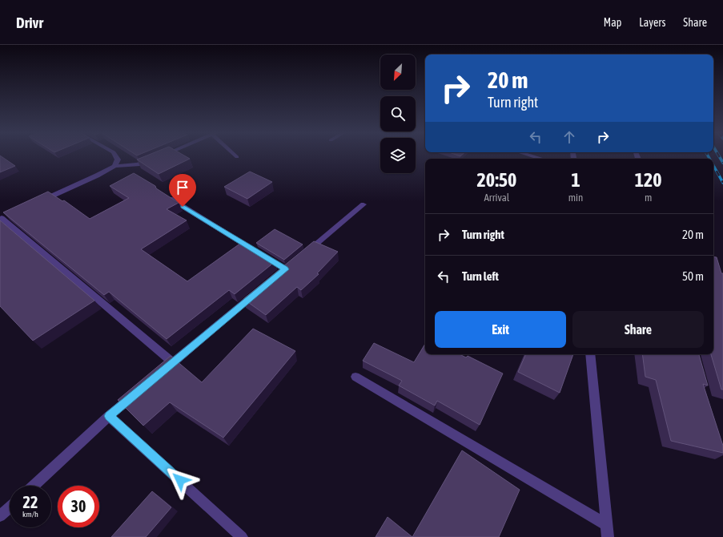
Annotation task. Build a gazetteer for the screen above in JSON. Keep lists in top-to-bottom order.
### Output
{
  "north": "bottom left",
  "page": {
    "header": "Drivr",
    "nav": ["Map", "Layers", "Share"],
    "turn": ["20 m", "Turn right"],
    "eta": [
      "20:50",
      "Arrival",
      "1",
      "min",
      "120",
      "m"
    ],
    "list": [
      {
        "name": "Turn right",
        "value": "20 m"
      },
      {
        "name": "Turn left",
        "value": "50 m"
      }
    ],
    "buttons": ["Exit", "Share"],
    "speed": "22 km/h",
    "limit": "30"
  }
}
